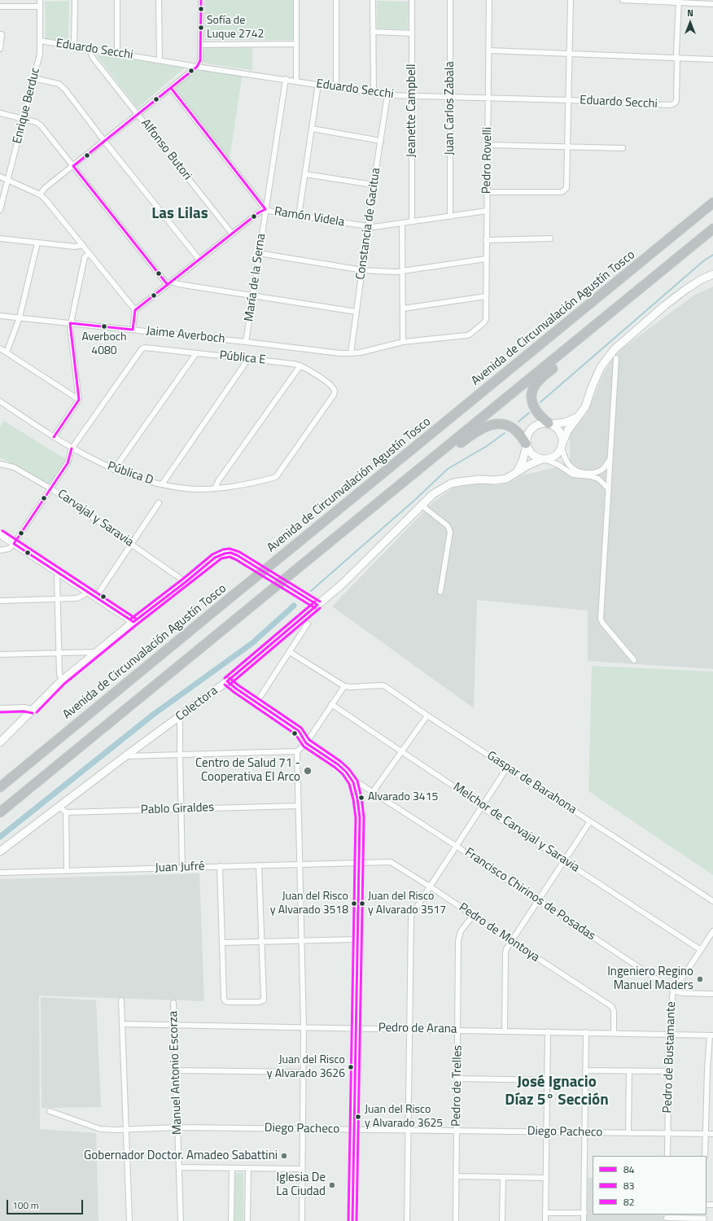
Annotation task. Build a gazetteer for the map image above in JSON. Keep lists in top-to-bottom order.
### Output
{
  "streets": {
    "highway": ["Avenida de Circunvalación Agustín Tosco"],
    "main road": ["Colectora"],
    "street": [
      "Eduardo Secchi",
      "Enrique Berduc",
      "Juan Carlos Zabala",
      "Jeanette Campbell",
      "Alfonso Butori",
      "Pedro Rovelli",
      "Ramón Videla",
      "Constancia de Gacitua",
      "María de la Serna",
      "Jaime Averboch",
      "Pública E",
      "Pública D",
      "Carvajal y Saravia",
      "Gaspar de Barahona",
      "Pablo Giraldes",
      "Melchor de Carvajal y Saravia",
      "Juan Jufré",
      "Francisco Chirinos de Posadas",
      "Pedro de Montoya",
      "Pedro de Arana",
      "Pedro de Bustamante",
      "Manuel Antonio Escorza",
      "Pedro de Trelles",
      "Diego Pacheco"
    ]
  },
  "crossings": [
    ["Eduardo Secchi", "Enrique Berduc"],
    ["Eduardo Secchi", "Juan Carlos Zabala"],
    ["Eduardo Secchi", "Jeanette Campbell"],
    ["Eduardo Secchi", "Alfonso Butori"],
    ["Eduardo Secchi", "Pedro Rovelli"],
    ["Eduardo Secchi", "Constancia de Gacitua"],
    ["Eduardo Secchi", "María de la Serna"],
    ["Juan Carlos Zabala", "Ramón Videla"],
    ["Jeanette Campbell", "Ramón Videla"],
    ["Pedro Rovelli", "Ramón Videla"],
    ["Pedro Rovelli", "Jaime Averboch"],
    ["Ramón Videla", "Constancia de Gacitua"],
    ["Ramón Videla", "María de la Serna"],
    ["Constancia de Gacitua", "Jaime Averboch"],
    ["María de la Serna", "Jaime Averboch"],
    ["Pública E", "Pública D"],
    ["Melchor de Carvajal y Saravia", "Pedro de Bustamante"],
    ["Juan Jufré", "Pedro de Montoya"],
    ["Francisco Chirinos de Posadas", "Pedro de Bustamante"],
    ["Pedro de Montoya", "Pedro de Arana"],
    ["Pedro de Montoya", "Pedro de Trelles"],
    ["Pedro de Arana", "Pedro de Bustamante"],
    ["Pedro de Arana", "Manuel Antonio Escorza"],
    ["Pedro de Arana", "Pedro de Trelles"],
    ["Pedro de Bustamante", "Diego Pacheco"],
    ["Manuel Antonio Escorza", "Diego Pacheco"],
    ["Pedro de Trelles", "Diego Pacheco"]
  ],
  "districts": ["Las Lilas", "José Ignacio Díaz 5° Sección"],
  "places": [
    "Sofía de Luque 2742",
    "Averboch 4080",
    "Centro de Salud 71 - Cooperativa El Arco",
    "Alvarado 3415",
    "Juan del Risco y Alvarado 3518",
    "Juan del Risco y Alvarado 3517",
    "Ingeniero Regino Manuel Maders",
    "Juan del Risco y Alvarado 3626",
    "Juan del Risco y Alvarado 3625",
    "Gobernador Doctor. Amadeo Sabattini",
    "Iglesia De La Ciudad"
  ],
  "lines": ["transit line 84", "transit line 82", "transit line 83"],
  "legend": ["84", "83", "82"],
  "scale_bar": "100 m",
  "north": "top"
}
